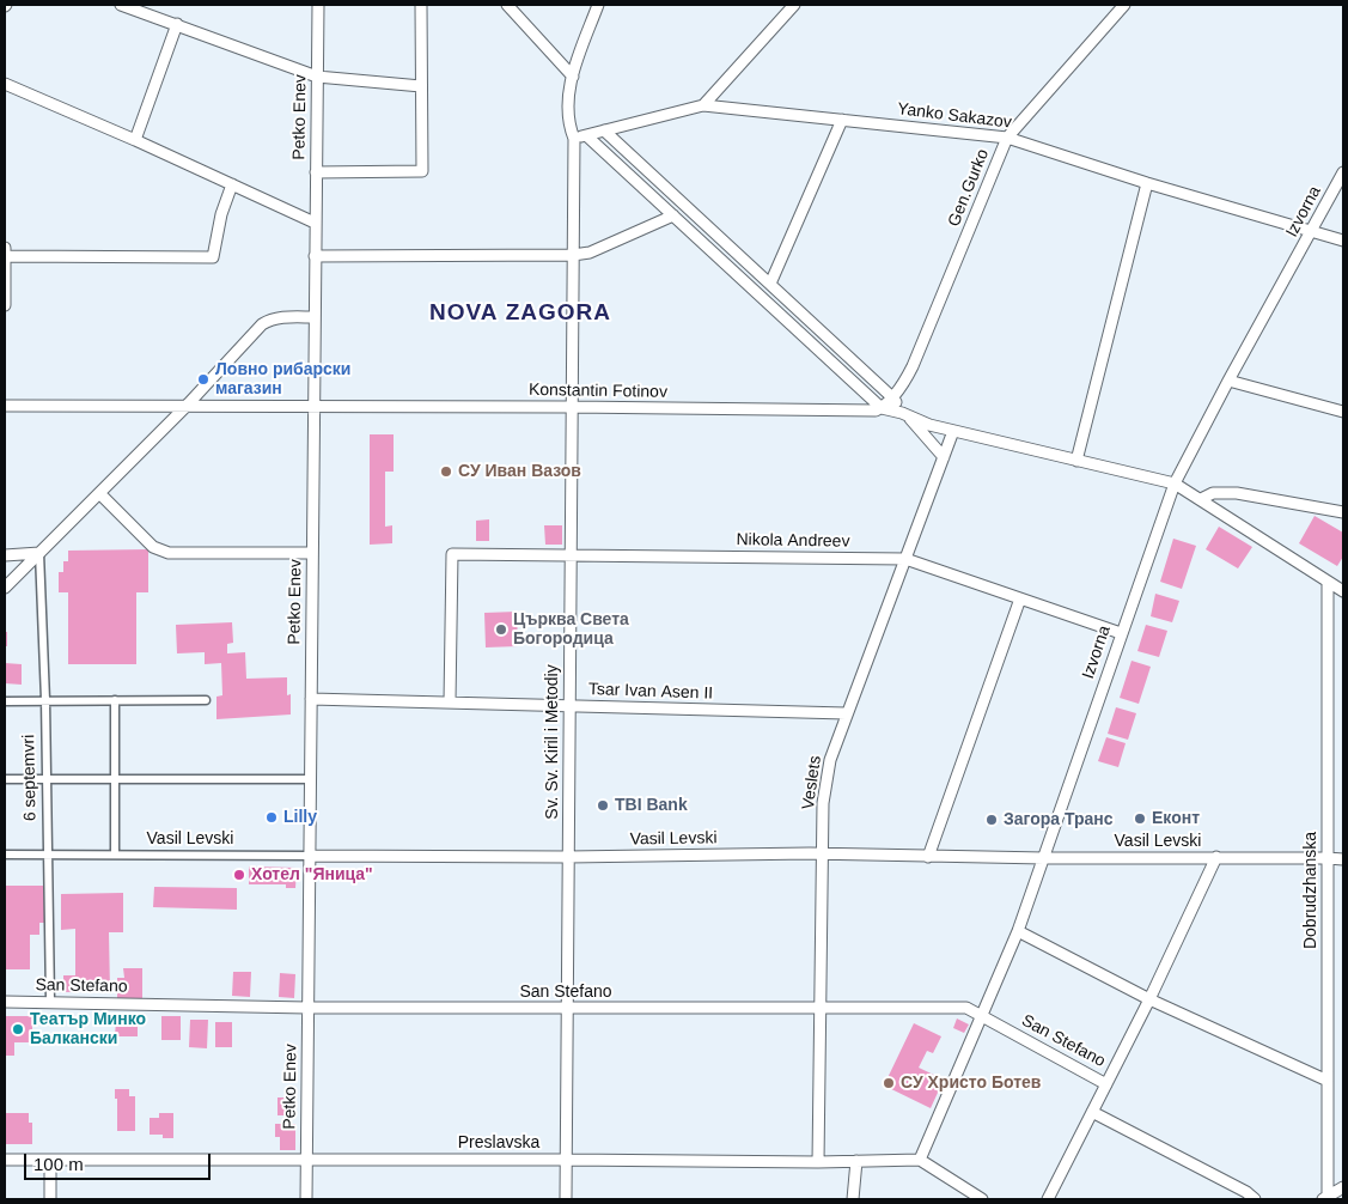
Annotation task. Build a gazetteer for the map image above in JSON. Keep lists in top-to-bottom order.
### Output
{
  "streets": {
    "street": [
      "Yanko Sakazov",
      "Petko Enev",
      "Gen.Gurko",
      "Izvorna",
      "Konstantin Fotinov",
      "Nikola Andreev",
      "Tsar Ivan Asen II",
      "Sv. Sv. Kiril i Metodiy",
      "6 septemvri",
      "Veslets",
      "Vasil Levski",
      "Dobrudzhanska",
      "San Stefano",
      "Preslavska"
    ]
  },
  "crossings": [
    ["Yanko Sakazov", "Gen.Gurko"],
    ["Yanko Sakazov", "Izvorna"],
    ["Yanko Sakazov", "Sv. Sv. Kiril i Metodiy"],
    ["Petko Enev", "Konstantin Fotinov"],
    ["Petko Enev", "Tsar Ivan Asen II"],
    ["Petko Enev", "Vasil Levski"],
    ["Petko Enev", "San Stefano"],
    ["Petko Enev", "Preslavska"],
    ["Gen.Gurko", "Konstantin Fotinov"],
    ["Izvorna", "Nikola Andreev"],
    ["Izvorna", "Vasil Levski"],
    ["Izvorna", "San Stefano"],
    ["Izvorna", "Preslavska"],
    ["Konstantin Fotinov", "Sv. Sv. Kiril i Metodiy"],
    ["Nikola Andreev", "Tsar Ivan Asen II"],
    ["Nikola Andreev", "Sv. Sv. Kiril i Metodiy"],
    ["Nikola Andreev", "Veslets"],
    ["Tsar Ivan Asen II", "Sv. Sv. Kiril i Metodiy"],
    ["Tsar Ivan Asen II", "Veslets"],
    ["Sv. Sv. Kiril i Metodiy", "Vasil Levski"],
    ["Sv. Sv. Kiril i Metodiy", "San Stefano"],
    ["Sv. Sv. Kiril i Metodiy", "Preslavska"],
    ["6 septemvri", "Vasil Levski"],
    ["6 septemvri", "San Stefano"],
    ["Veslets", "Vasil Levski"],
    ["Veslets", "San Stefano"],
    ["Veslets", "Preslavska"],
    ["Vasil Levski", "Dobrudzhanska"]
  ],
  "districts": ["NOVA ZAGORA"],
  "places": [
    "Ловно рибарски магазин",
    "СУ Иван Вазов",
    "Църква Света Богородица",
    "TBI Bank",
    "Lilly",
    "Еконт",
    "Загора Транс",
    "Хотел \"Яница\"",
    "Театър Минко Балкански",
    "СУ Христо Ботев"
  ],
  "scale_bar": "100 m"
}
